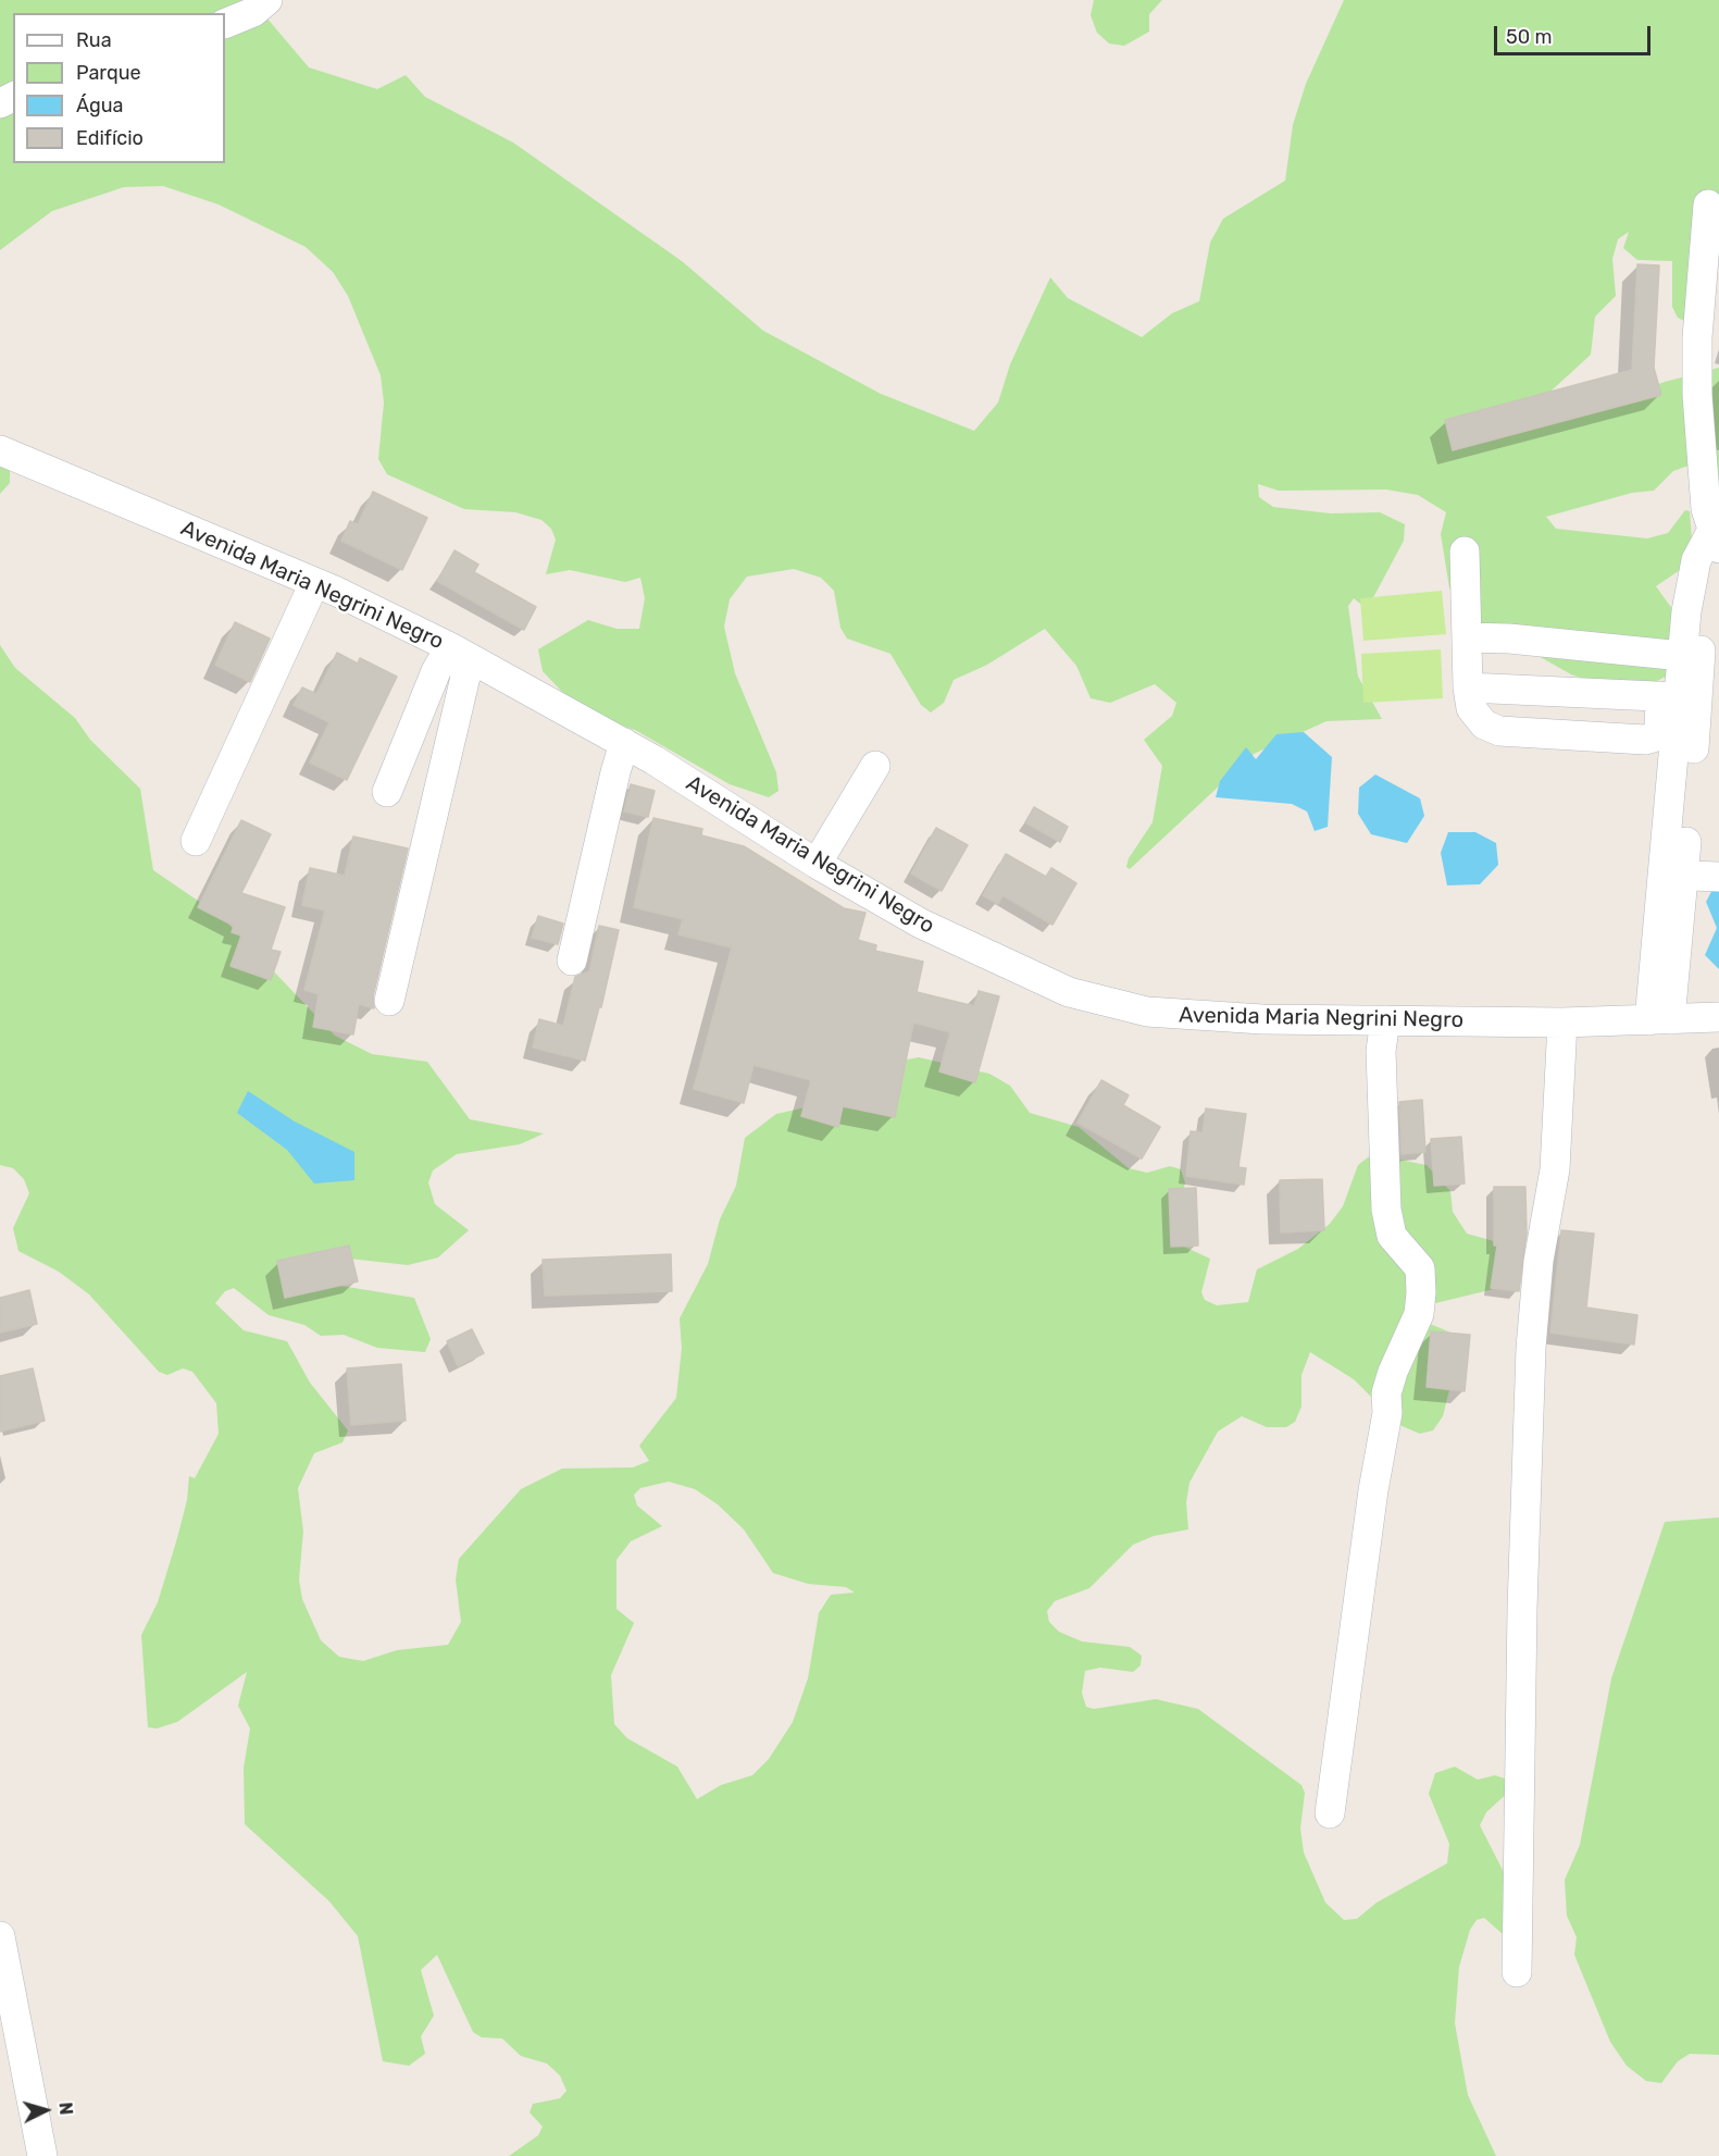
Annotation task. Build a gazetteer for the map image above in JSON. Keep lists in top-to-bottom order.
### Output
{
  "streets": {
    "street": ["Avenida Maria Negrini Negro"]
  },
  "legend": [
    "Rua",
    "Parque",
    "Água",
    "Edifício"
  ],
  "scale_bar": "50 m",
  "north": "right"
}
